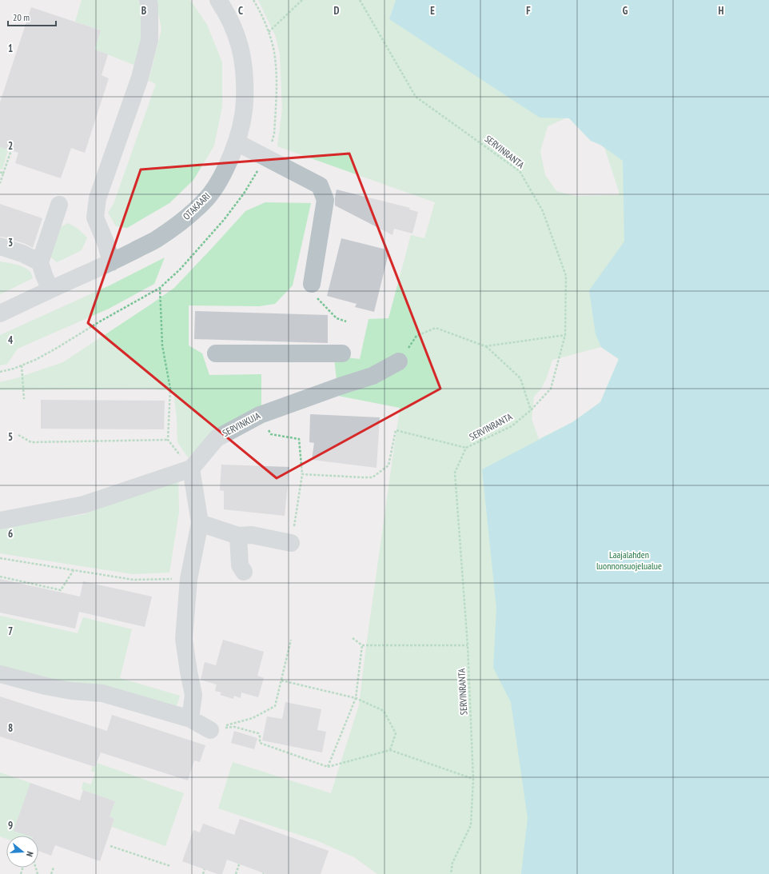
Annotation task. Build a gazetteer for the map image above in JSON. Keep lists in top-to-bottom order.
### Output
{
  "streets": {
    "street": ["OTAKAARI", "SERVINKUJA"],
    "path": ["SERVINRANTA"]
  },
  "parks": ["Laajalahden luonnonsuojelualue"],
  "scale_bar": "20 m",
  "north": "right",
  "grid": {
    "columns": [
      "B",
      "C",
      "D",
      "E",
      "F",
      "G",
      "H"
    ],
    "rows": [
      "1",
      "2",
      "3",
      "4",
      "5",
      "6",
      "7",
      "8",
      "9"
    ]
  }
}
